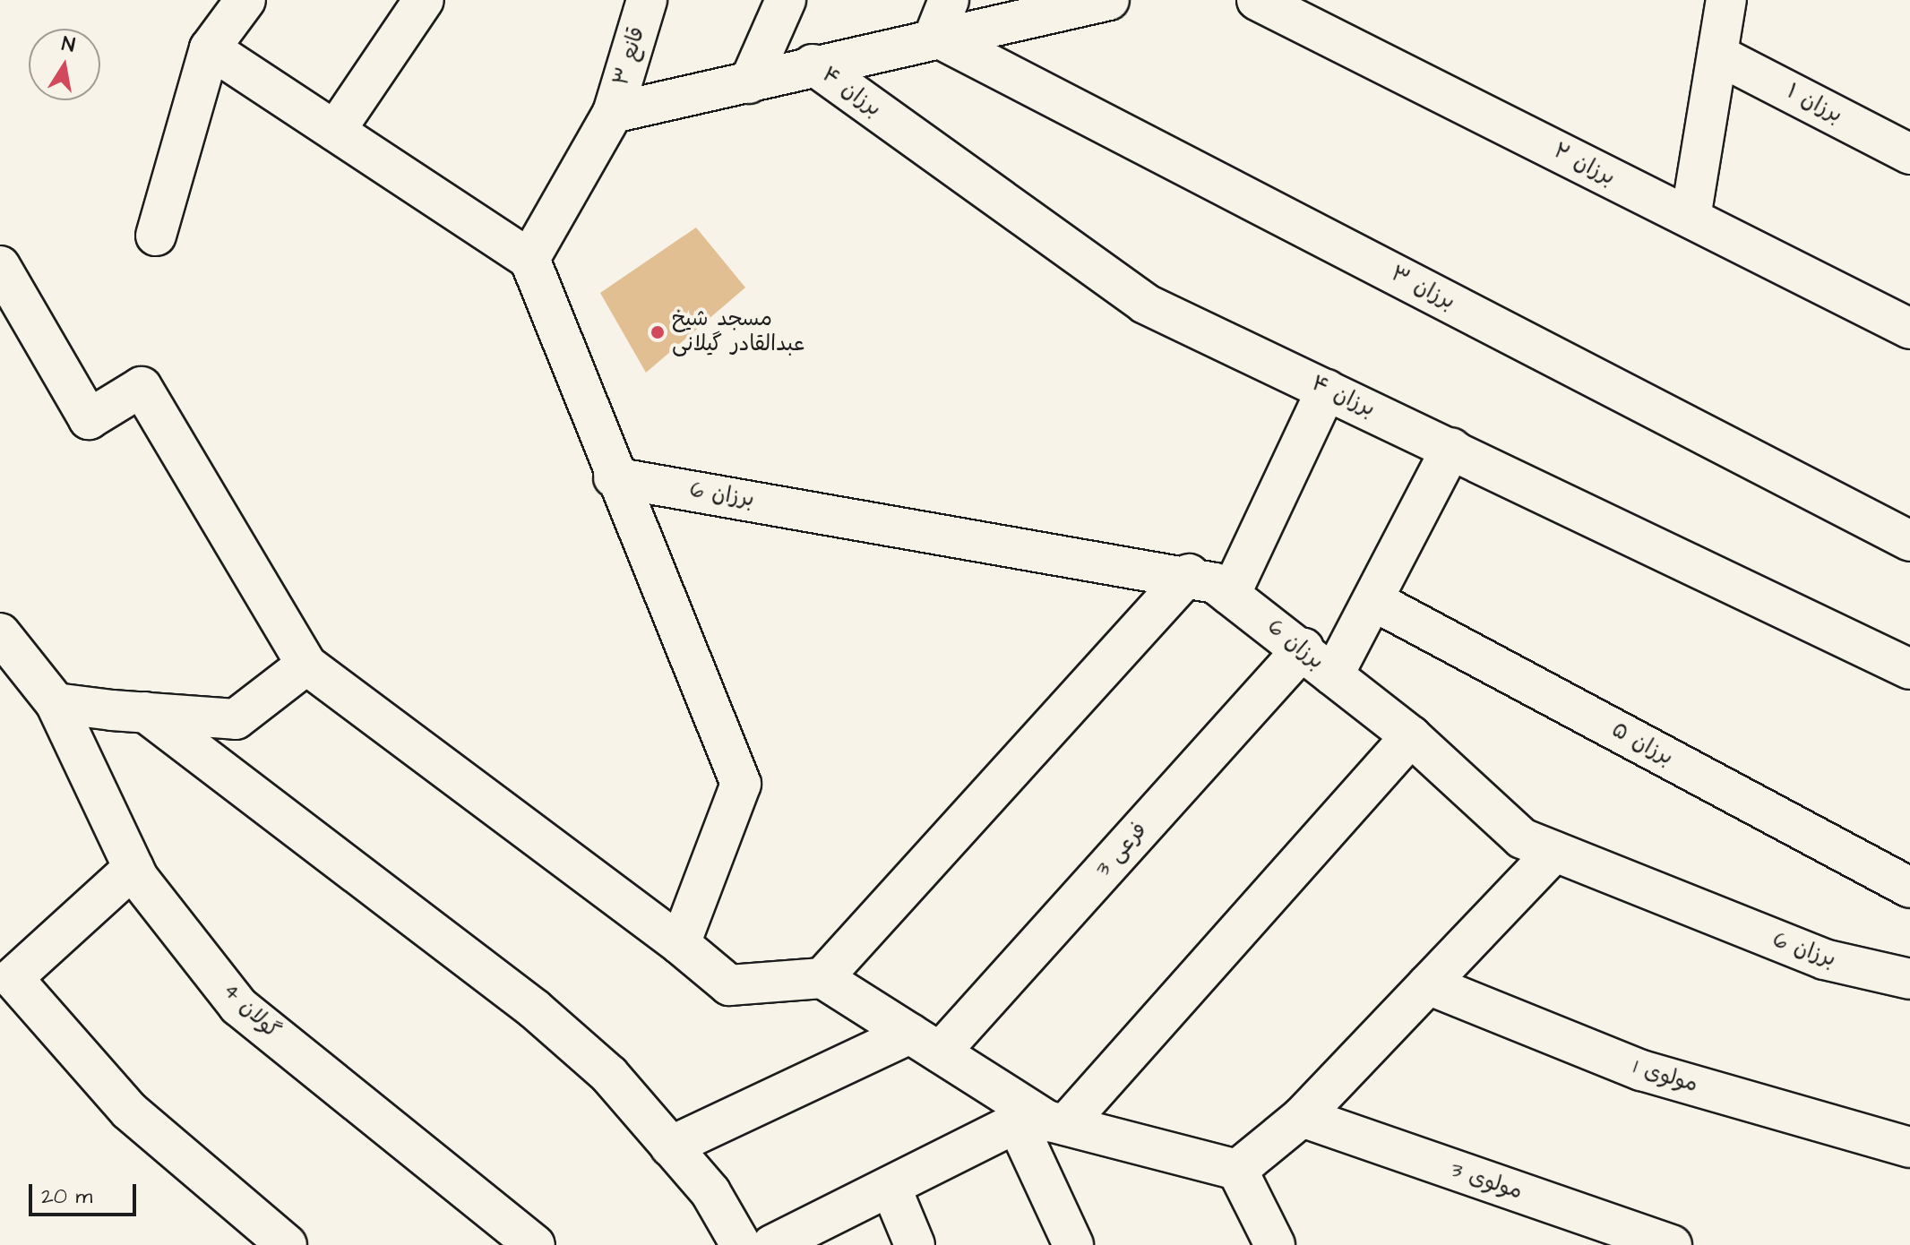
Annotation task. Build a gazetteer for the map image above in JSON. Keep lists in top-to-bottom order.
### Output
{
  "streets": {
    "street": [
      "قانع ۳",
      "برزان ۴",
      "برزان ۱",
      "برزان ۲",
      "برزان ۳",
      "برزان 6",
      "برزان ۵",
      "فرعی 3",
      "گولان 4",
      "مولوی 1",
      "مولوی 3"
    ]
  },
  "crossings": [
    ["برزان 6", "فرعی 3"]
  ],
  "places": ["مسجد شیخ عبدالقادر گیلانی"],
  "scale_bar": "20 m",
  "north": "top"
}
